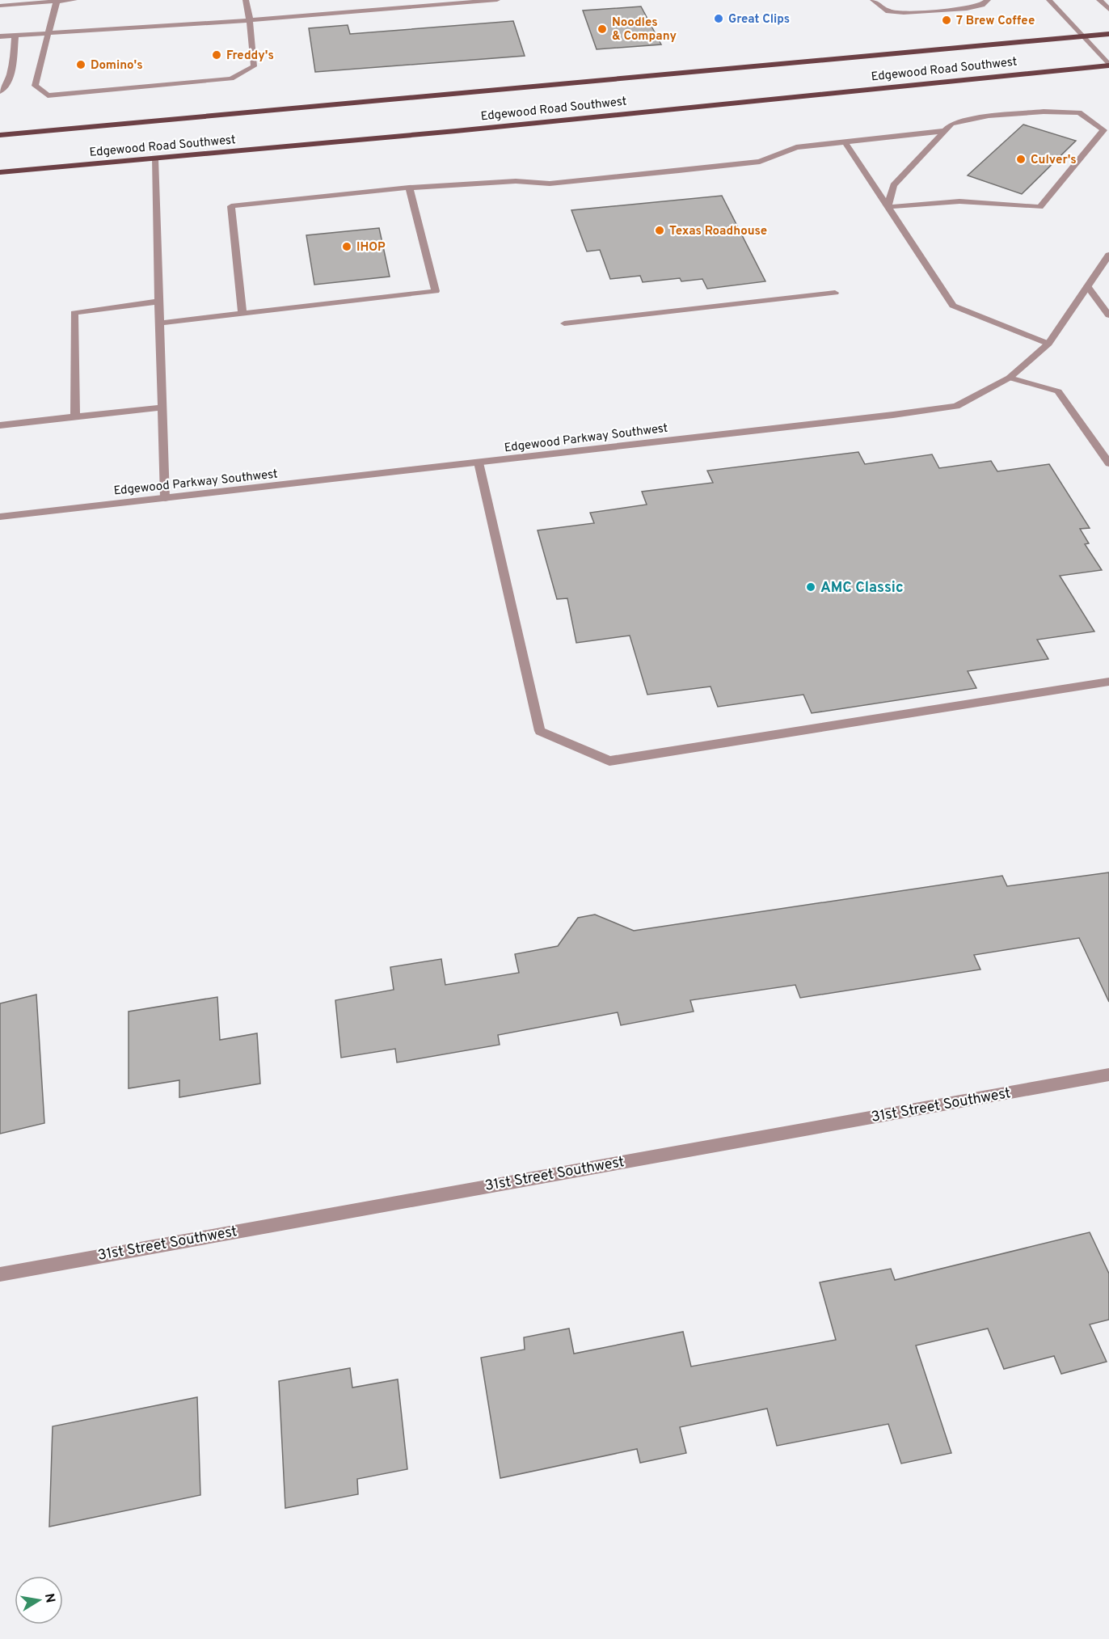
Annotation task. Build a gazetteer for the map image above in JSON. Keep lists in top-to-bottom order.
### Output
{
  "streets": {
    "main road": ["Edgewood Road Southwest"],
    "street": ["Edgewood Parkway Southwest", "31st Street Southwest"]
  },
  "places": [
    "Great Clips",
    "7 Brew Coffee",
    "Noodles & Company",
    "Freddy's",
    "Domino's",
    "Culver's",
    "Texas Roadhouse",
    "IHOP",
    "AMC Classic"
  ],
  "north": "right"
}
